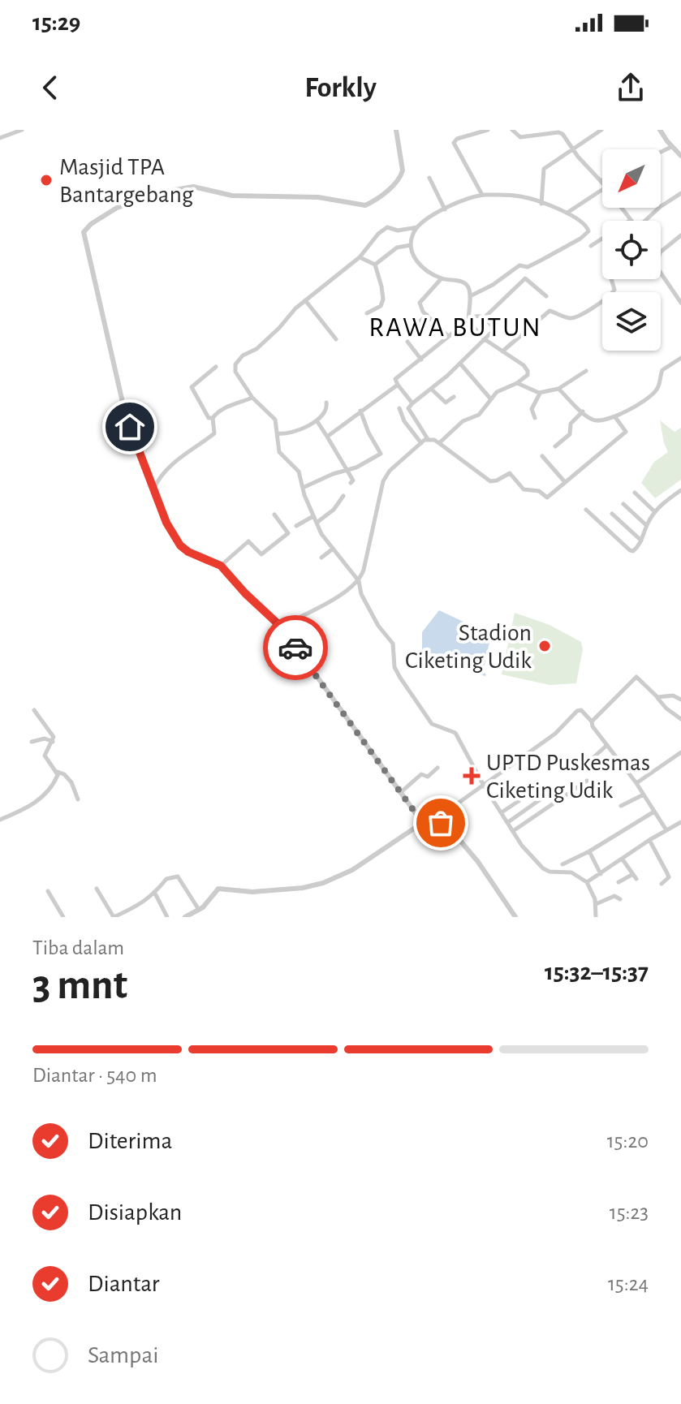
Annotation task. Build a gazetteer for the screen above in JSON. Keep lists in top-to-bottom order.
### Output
{
  "districts": ["RAWA BUTUN"],
  "places": {
    "other": ["Masjid TPA Bantargebang", "Stadion Ciketing Udik"],
    "health": ["UPTD Puskesmas Ciketing Udik"]
  },
  "north": "bottom left",
  "page": {
    "status": "15:29",
    "header": "Forkly",
    "heading": ["3 mnt", "Tiba dalam", "15:32–15:37"],
    "bar": "Diantar · 540 m",
    "list": [
      ["Diterima", "15:20"],
      ["Disiapkan", "15:23"],
      ["Diantar", "15:24"],
      "Sampai"
    ]
  }
}
